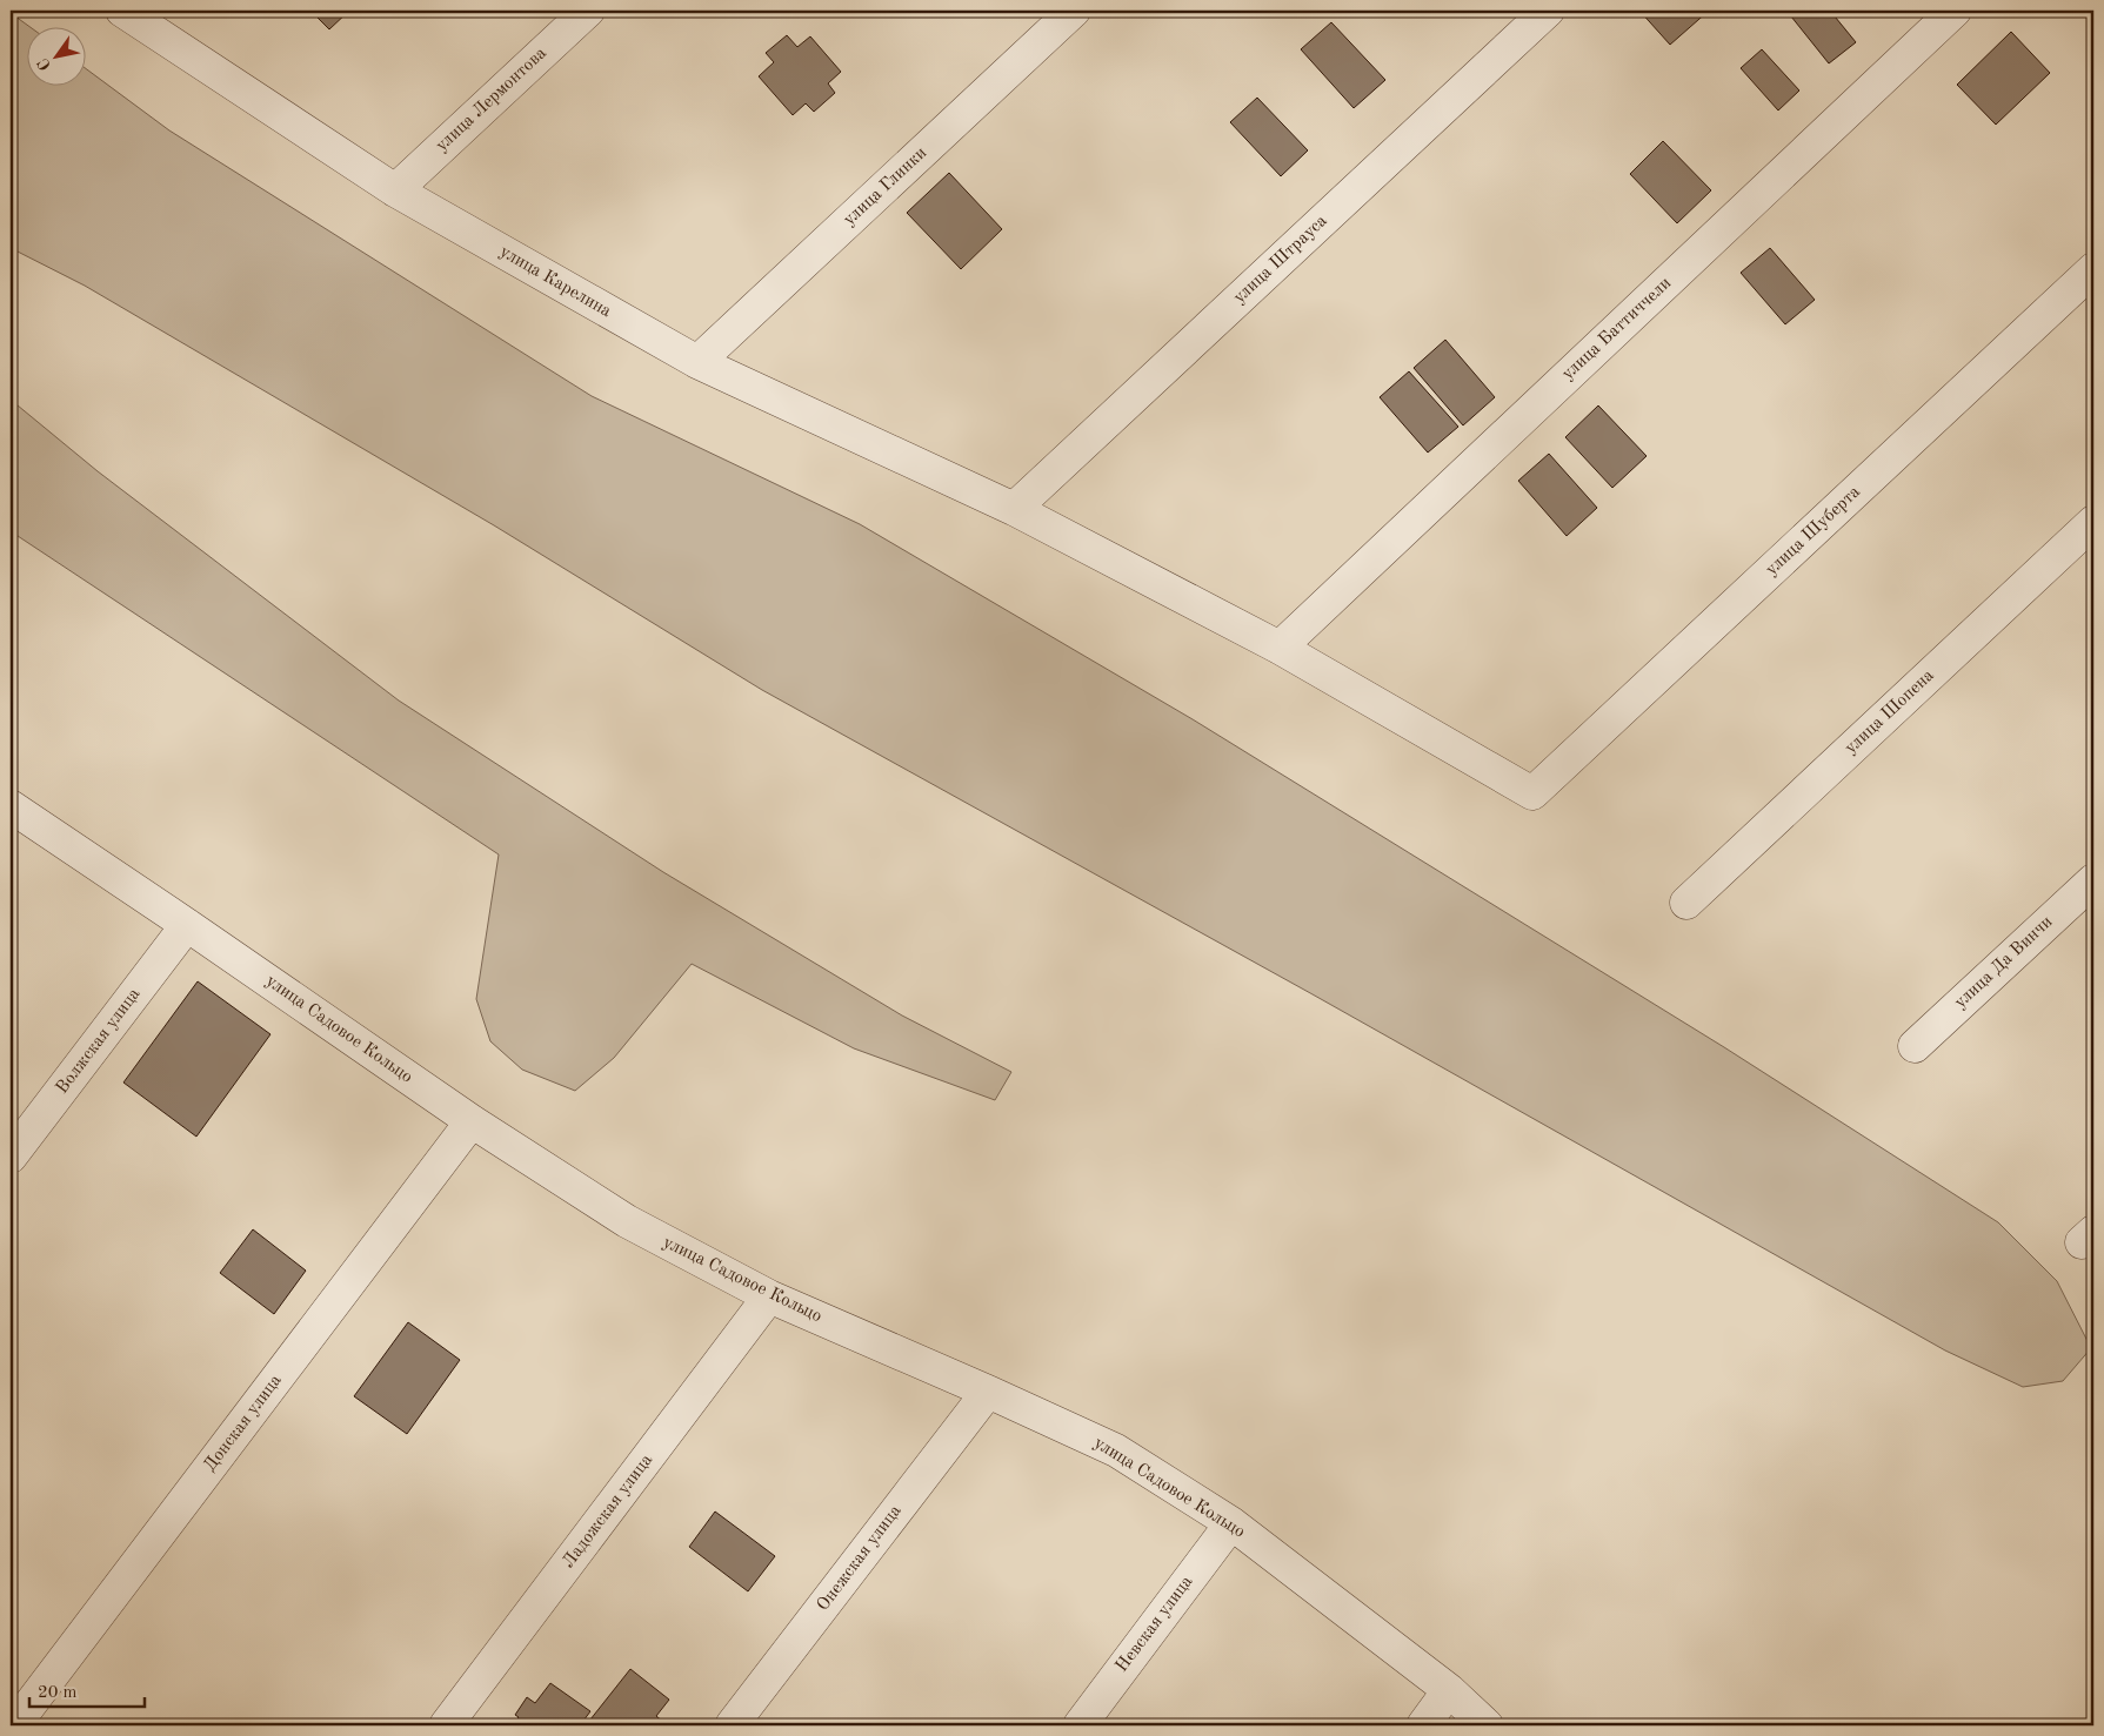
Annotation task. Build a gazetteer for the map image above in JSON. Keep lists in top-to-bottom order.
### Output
{
  "streets": {
    "street": [
      "улица Лермонтова",
      "улица Глинки",
      "улица Штрауса",
      "улица Карелина",
      "улица Баттиччели",
      "улица Шуберта",
      "улица Шопена",
      "улица Да Винчи",
      "улица Садовое Кольцо",
      "Волжская улица",
      "Донская улица",
      "Ладожская улица",
      "Онежская улица",
      "Невская улица"
    ]
  },
  "crossings": [
    ["улица Лермонтова", "улица Карелина"],
    ["улица Глинки", "улица Карелина"],
    ["улица Штрауса", "улица Карелина"],
    ["улица Карелина", "улица Баттиччели"],
    ["улица Карелина", "улица Шуберта"],
    ["улица Садовое Кольцо", "Волжская улица"],
    ["улица Садовое Кольцо", "Донская улица"],
    ["улица Садовое Кольцо", "Ладожская улица"],
    ["улица Садовое Кольцо", "Онежская улица"],
    ["улица Садовое Кольцо", "Невская улица"]
  ],
  "scale_bar": "20 m",
  "north": "bottom left"
}
